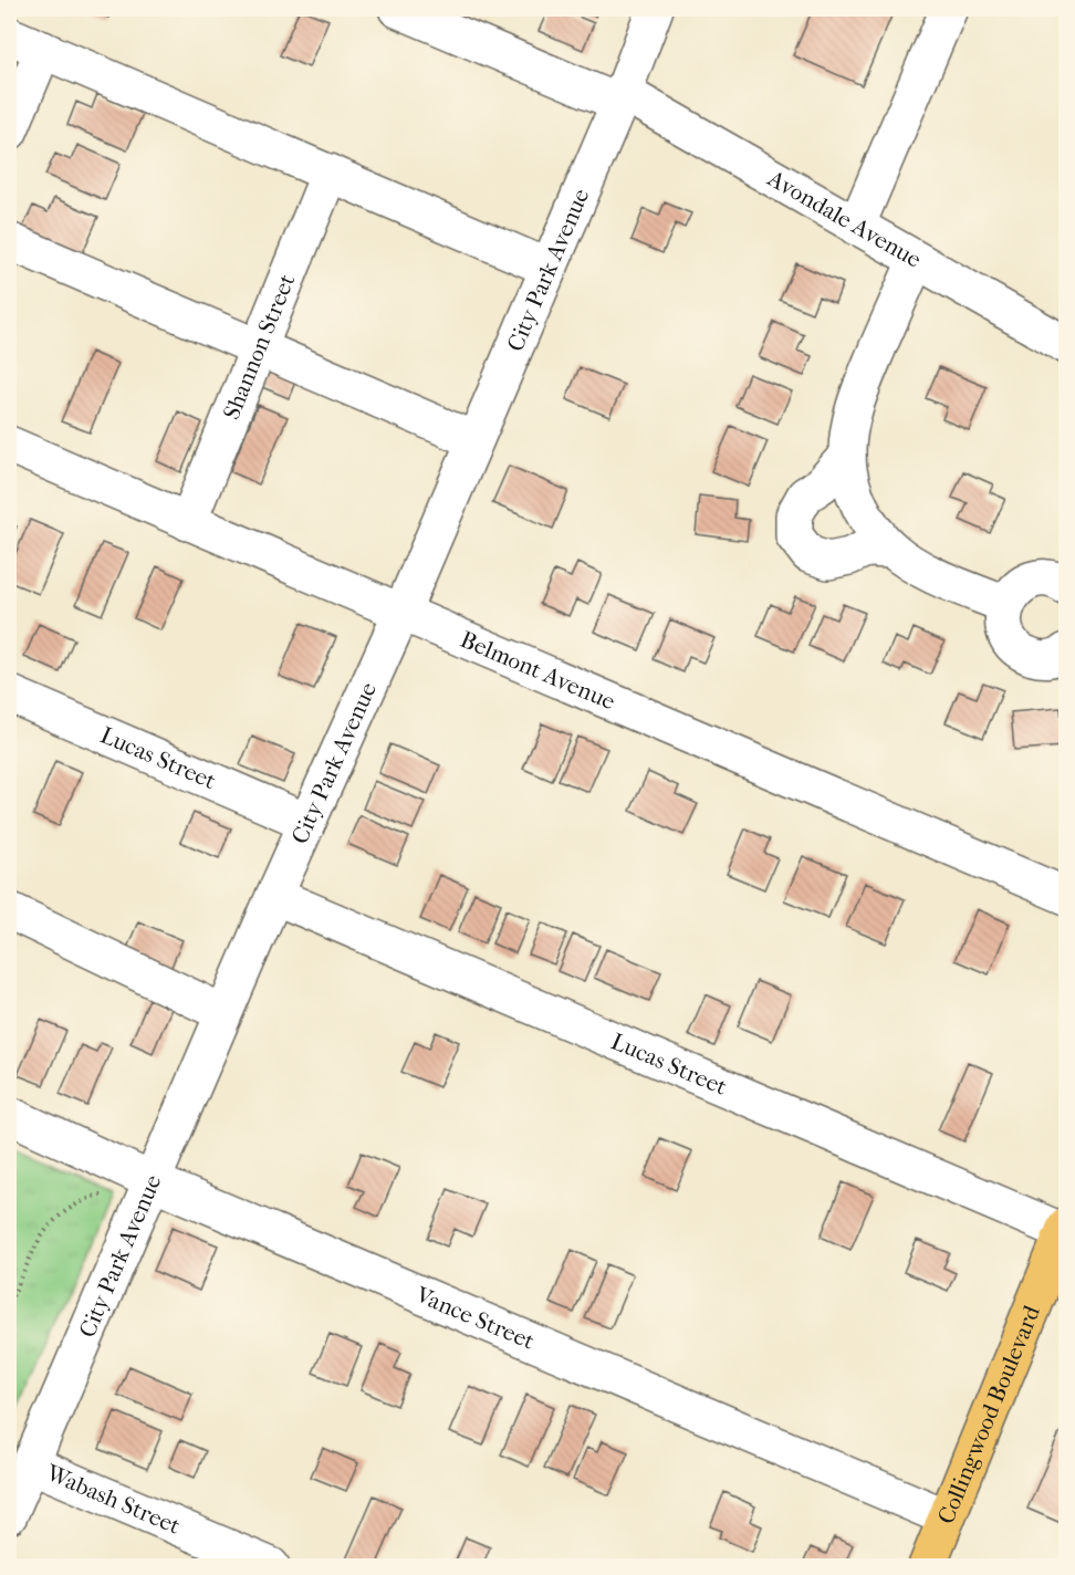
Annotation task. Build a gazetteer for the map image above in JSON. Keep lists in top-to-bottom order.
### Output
{
  "streets": {
    "main road": ["Collingwood Boulevard"],
    "street": [
      "Avondale Avenue",
      "City Park Avenue",
      "Shannon Street",
      "Belmont Avenue",
      "Lucas Street",
      "Vance Street",
      "Wabash Street"
    ]
  },
  "crossings": [
    ["Avondale Avenue", "City Park Avenue"],
    ["City Park Avenue", "Belmont Avenue"],
    ["City Park Avenue", "Lucas Street"],
    ["City Park Avenue", "Vance Street"],
    ["City Park Avenue", "Wabash Street"],
    ["Shannon Street", "Belmont Avenue"],
    ["Lucas Street", "Collingwood Boulevard"],
    ["Vance Street", "Collingwood Boulevard"]
  ]
}
